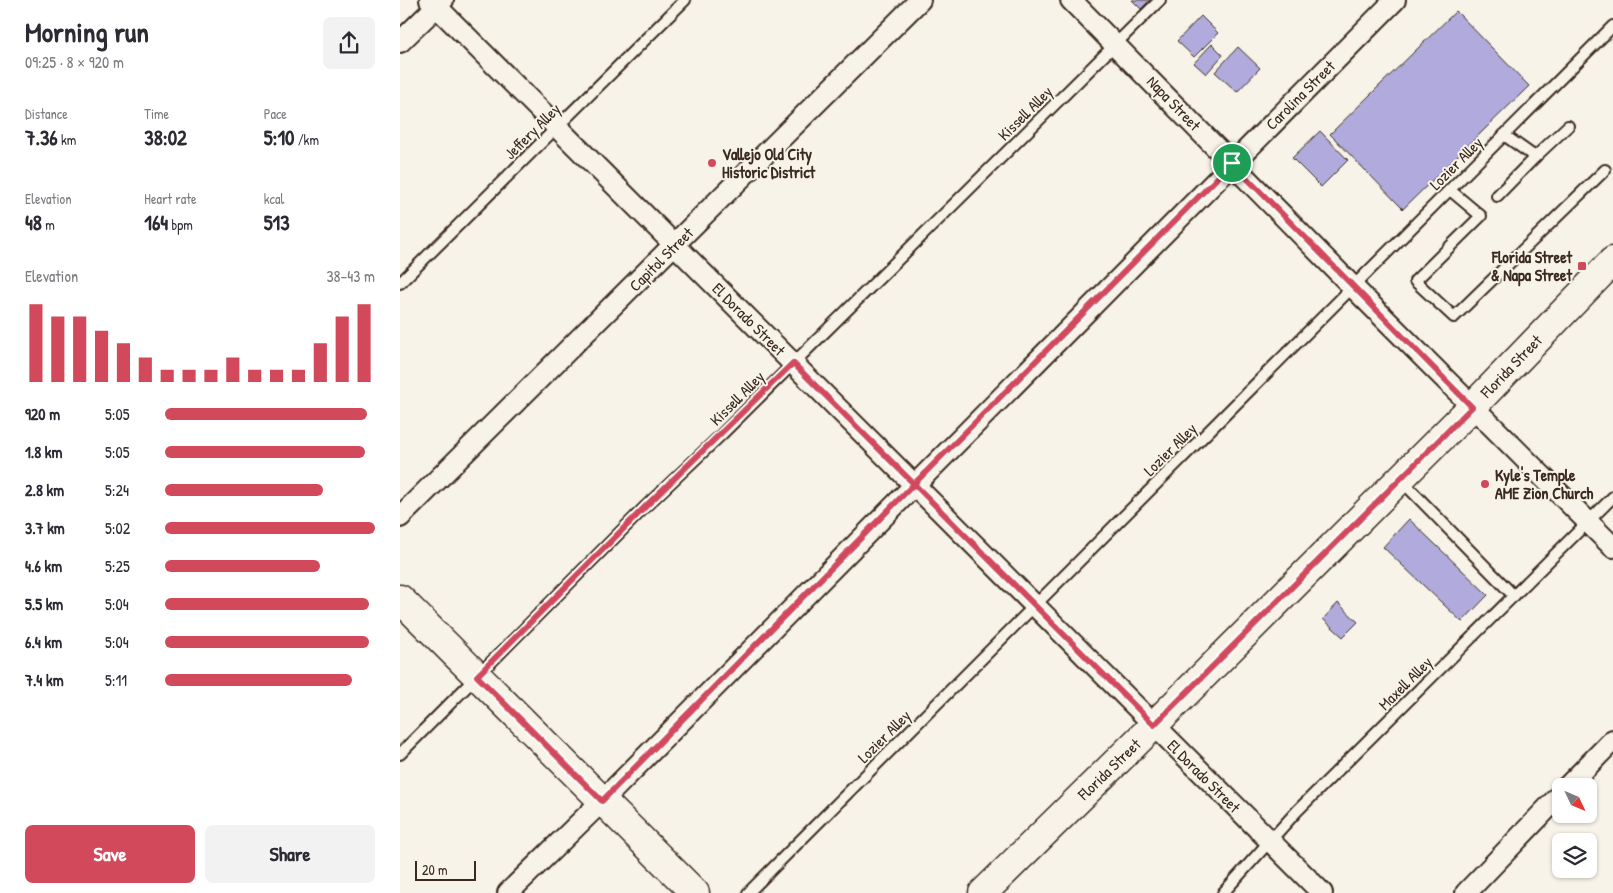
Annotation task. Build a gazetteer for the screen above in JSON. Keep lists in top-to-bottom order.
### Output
{
  "streets": {
    "street": [
      "Carolina Street",
      "Napa Street",
      "Capitol Street",
      "El Dorado Street",
      "Florida Street"
    ],
    "lane": [
      "Kissell Alley",
      "Jeffery Alley",
      "Lozier Alley",
      "Maxell Alley"
    ]
  },
  "crossings": [
    ["Carolina Street", "Napa Street"],
    ["Carolina Street", "El Dorado Street"],
    ["Napa Street", "Kissell Alley"],
    ["Napa Street", "Lozier Alley"],
    ["Napa Street", "Florida Street"],
    ["Napa Street", "Maxell Alley"],
    ["Kissell Alley", "El Dorado Street"],
    ["Jeffery Alley", "El Dorado Street"],
    ["Lozier Alley", "El Dorado Street"],
    ["Capitol Street", "El Dorado Street"],
    ["El Dorado Street", "Florida Street"],
    ["El Dorado Street", "Maxell Alley"]
  ],
  "places": {
    "other": ["Vallejo Old City Historic District", "Kyle's Temple AME Zion Church"],
    "transit": ["Florida Street & Napa Street"]
  },
  "scale_bar": "20 m",
  "north": "bottom right",
  "page": {
    "heading": ["Morning run", "09:25 · 8 × 920 m"],
    "stats": [
      ["Distance", "7.36 km"],
      ["Time", "38:02"],
      ["Pace", "5:10 /km"],
      ["Elevation", "48 m"],
      ["Heart rate", "164 bpm"],
      ["kcal", "513"]
    ],
    "chart": ["Elevation", "38–43 m"],
    "list": [
      {
        "name": "920 m",
        "note": "5:05"
      },
      {
        "name": "1.8 km",
        "note": "5:05"
      },
      {
        "name": "2.8 km",
        "note": "5:24"
      },
      {
        "name": "3.7 km",
        "note": "5:02"
      },
      {
        "name": "4.6 km",
        "note": "5:25"
      },
      {
        "name": "5.5 km",
        "note": "5:04"
      },
      {
        "name": "6.4 km",
        "note": "5:04"
      },
      {
        "name": "7.4 km",
        "note": "5:11"
      }
    ],
    "buttons": ["Save", "Share"],
    "scale": "20 m"
  }
}
